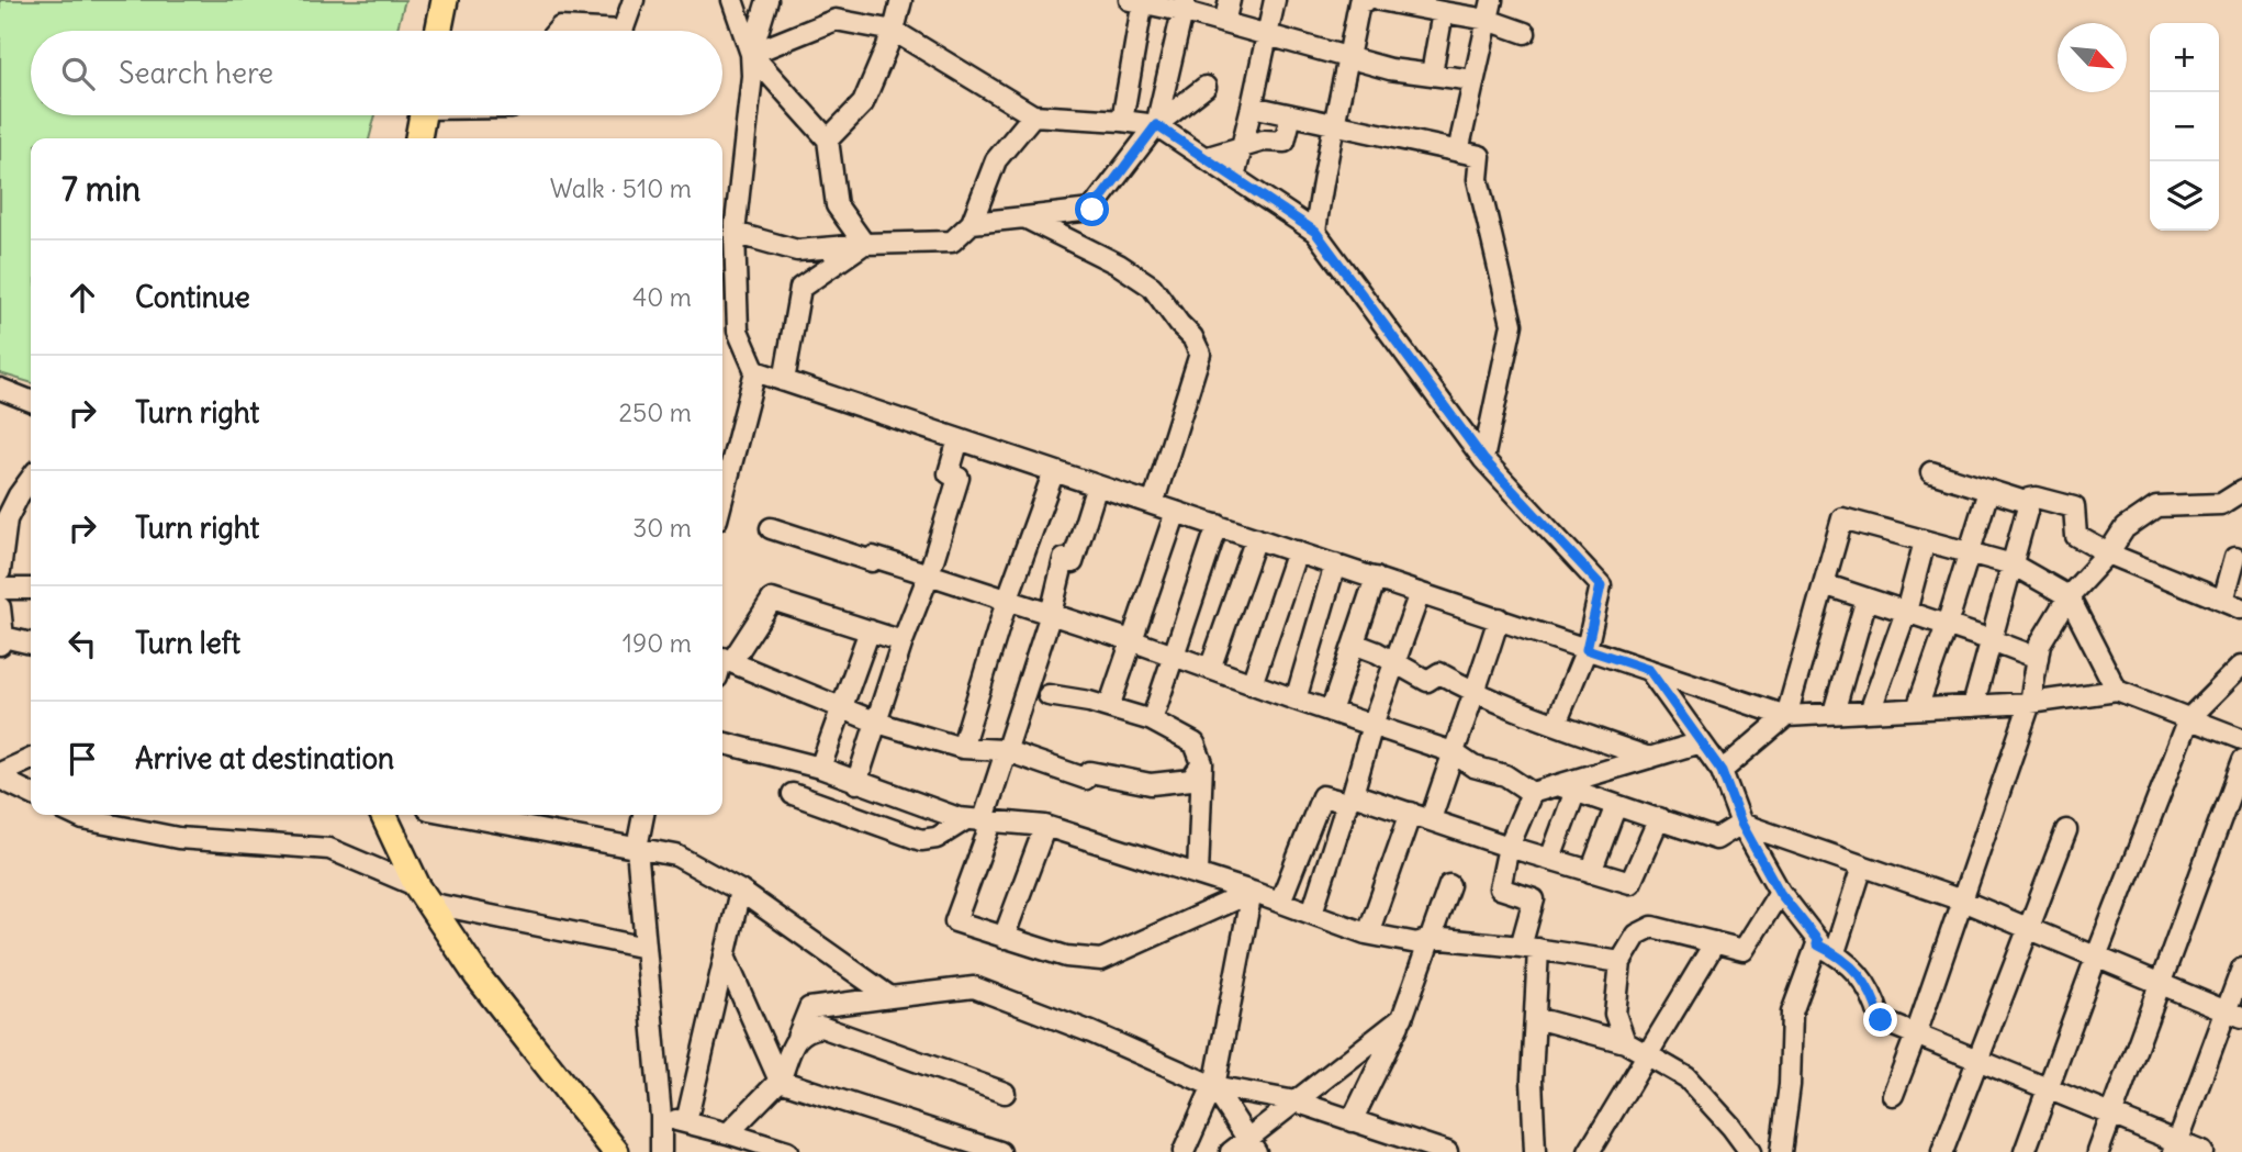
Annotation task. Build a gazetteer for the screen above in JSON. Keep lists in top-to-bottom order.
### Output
{
  "north": "bottom right",
  "page": {
    "map_buttons": ["+", "−"],
    "search": "Search here",
    "heading": ["7 min", "Walk · 510 m"],
    "list": [
      ["Continue", "40 m"],
      ["Turn right", "250 m"],
      ["Turn right", "30 m"],
      ["Turn left", "190 m"],
      "Arrive at destination"
    ]
  }
}
